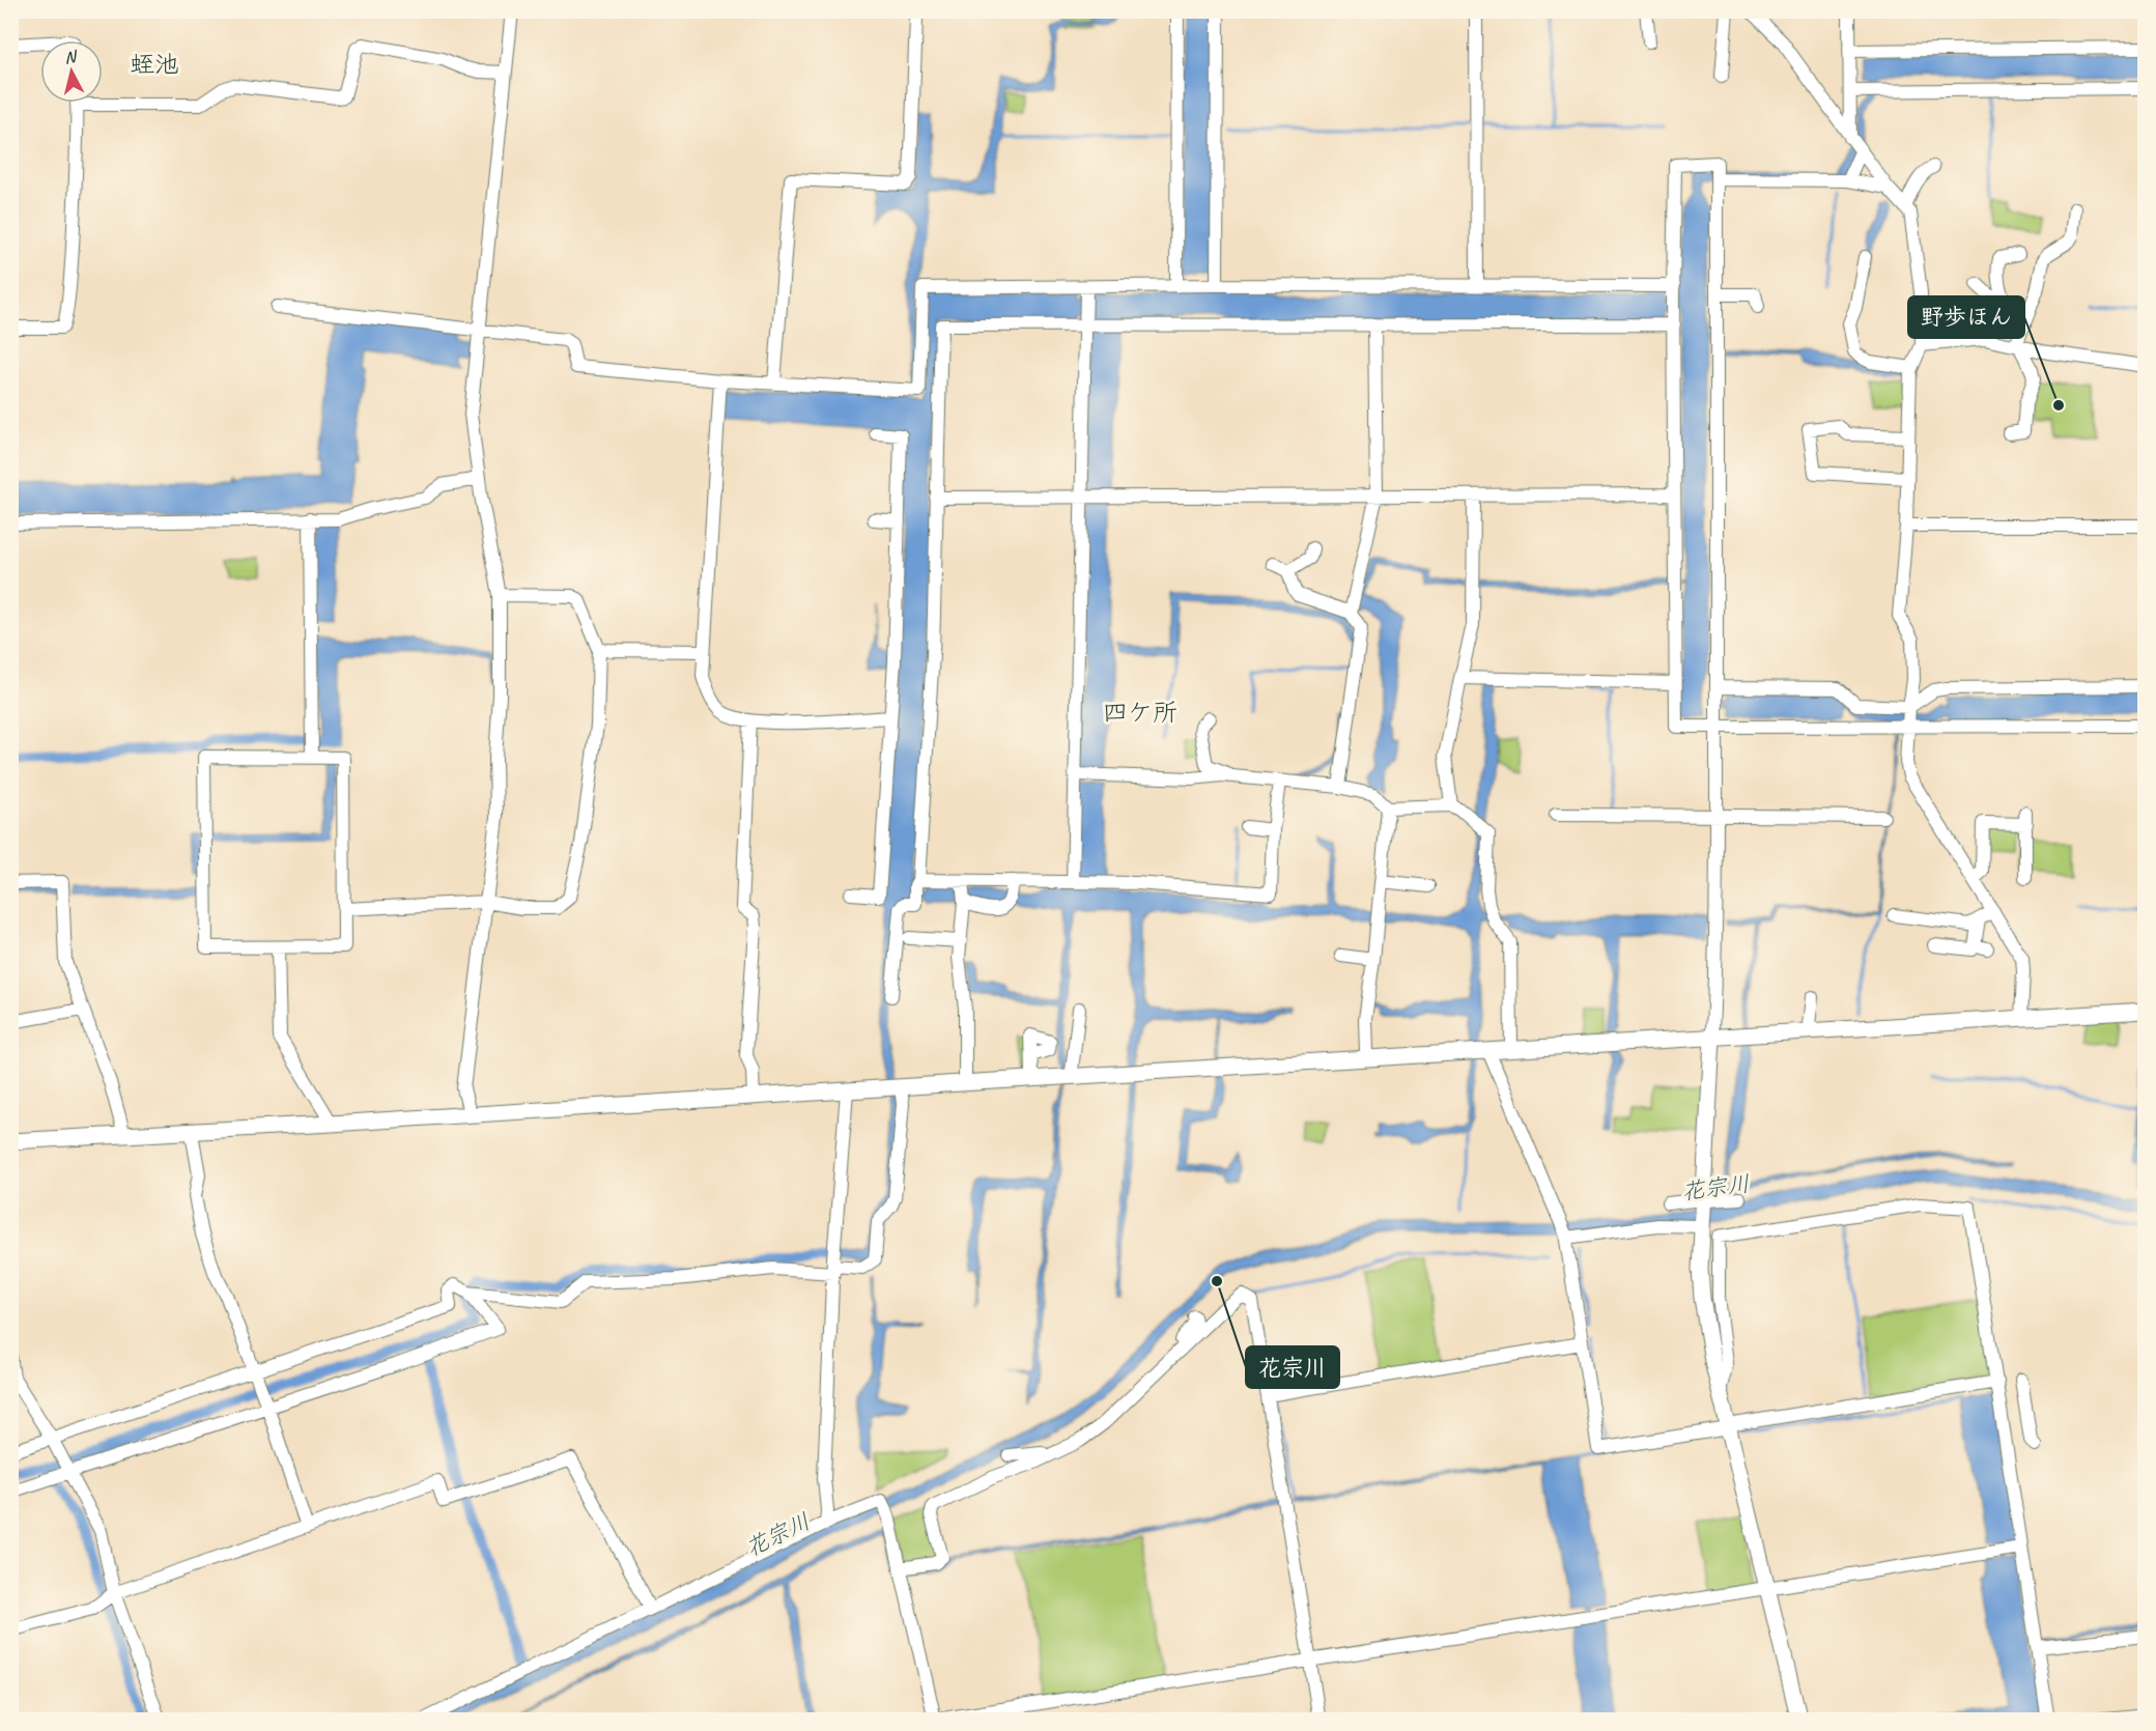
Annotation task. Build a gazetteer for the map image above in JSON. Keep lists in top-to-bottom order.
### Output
{
  "districts": ["蛭池", "四ケ所"],
  "water": ["花宗川"],
  "places": ["野歩ほん", "花宗川"],
  "north": "top"
}
